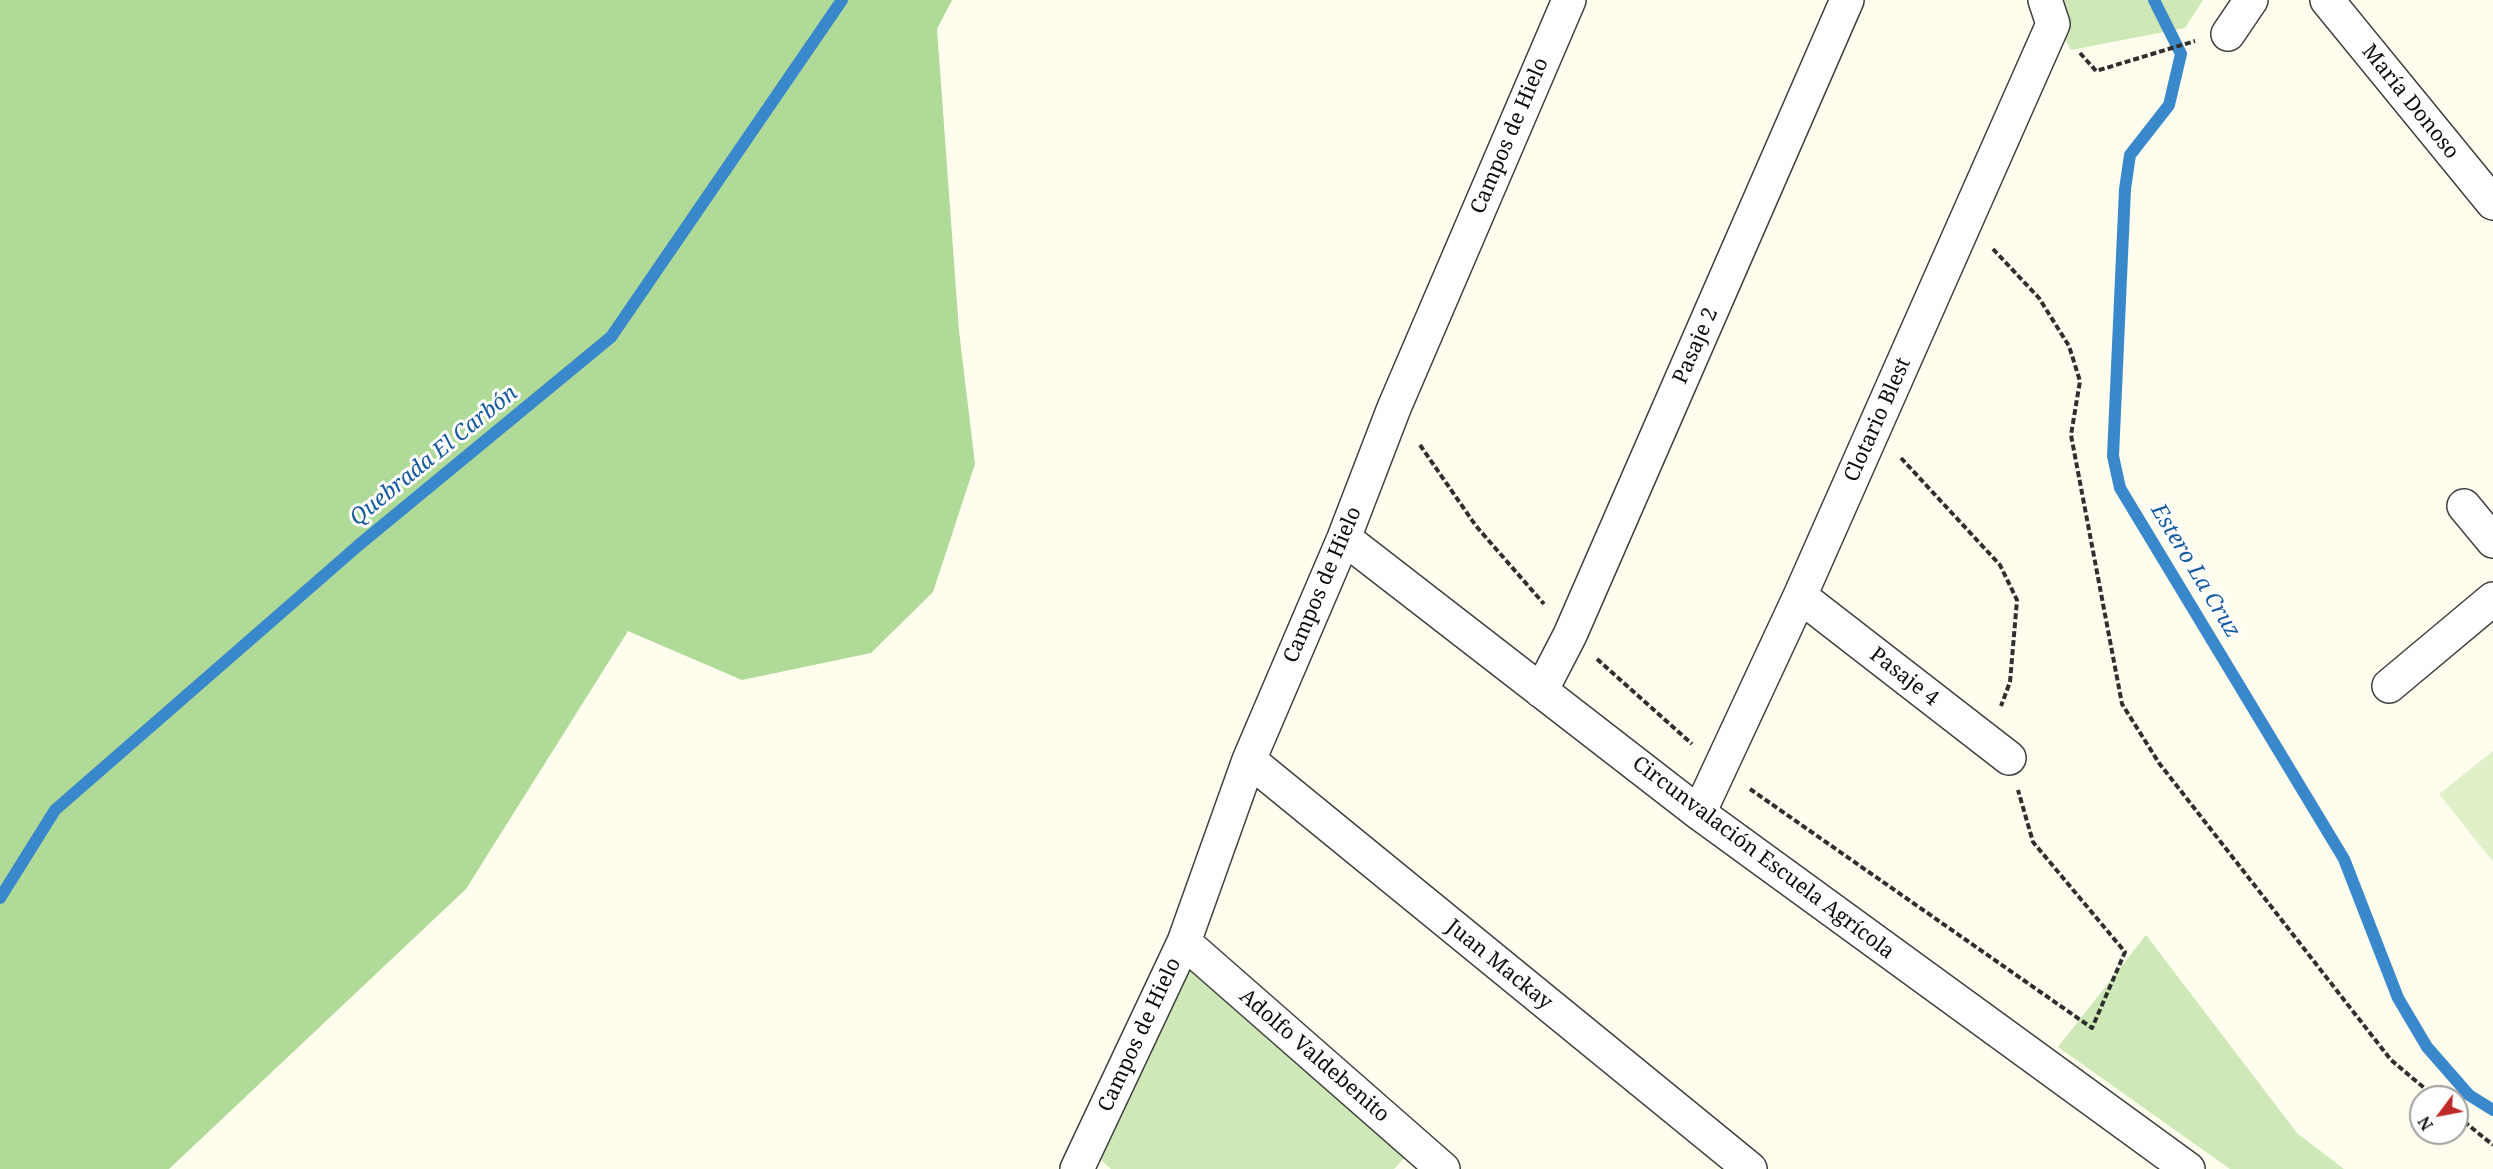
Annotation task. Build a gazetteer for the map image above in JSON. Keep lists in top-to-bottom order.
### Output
{
  "streets": {
    "street": [
      "María Donoso",
      "Campos de Hielo",
      "Pasaje 2",
      "Clotario Blest",
      "Pasaje 4",
      "Circunvalación Escuela Agrícola",
      "Juan Mackay",
      "Adolfo Valdebenito"
    ]
  },
  "crossings": [
    ["Campos de Hielo", "Circunvalación Escuela Agrícola"],
    ["Campos de Hielo", "Juan Mackay"],
    ["Campos de Hielo", "Adolfo Valdebenito"],
    ["Pasaje 2", "Circunvalación Escuela Agrícola"],
    ["Clotario Blest", "Pasaje 4"],
    ["Clotario Blest", "Circunvalación Escuela Agrícola"]
  ],
  "water": ["Quebrada El Carbón", "Estero La Cruz"],
  "north": "bottom left"
}
